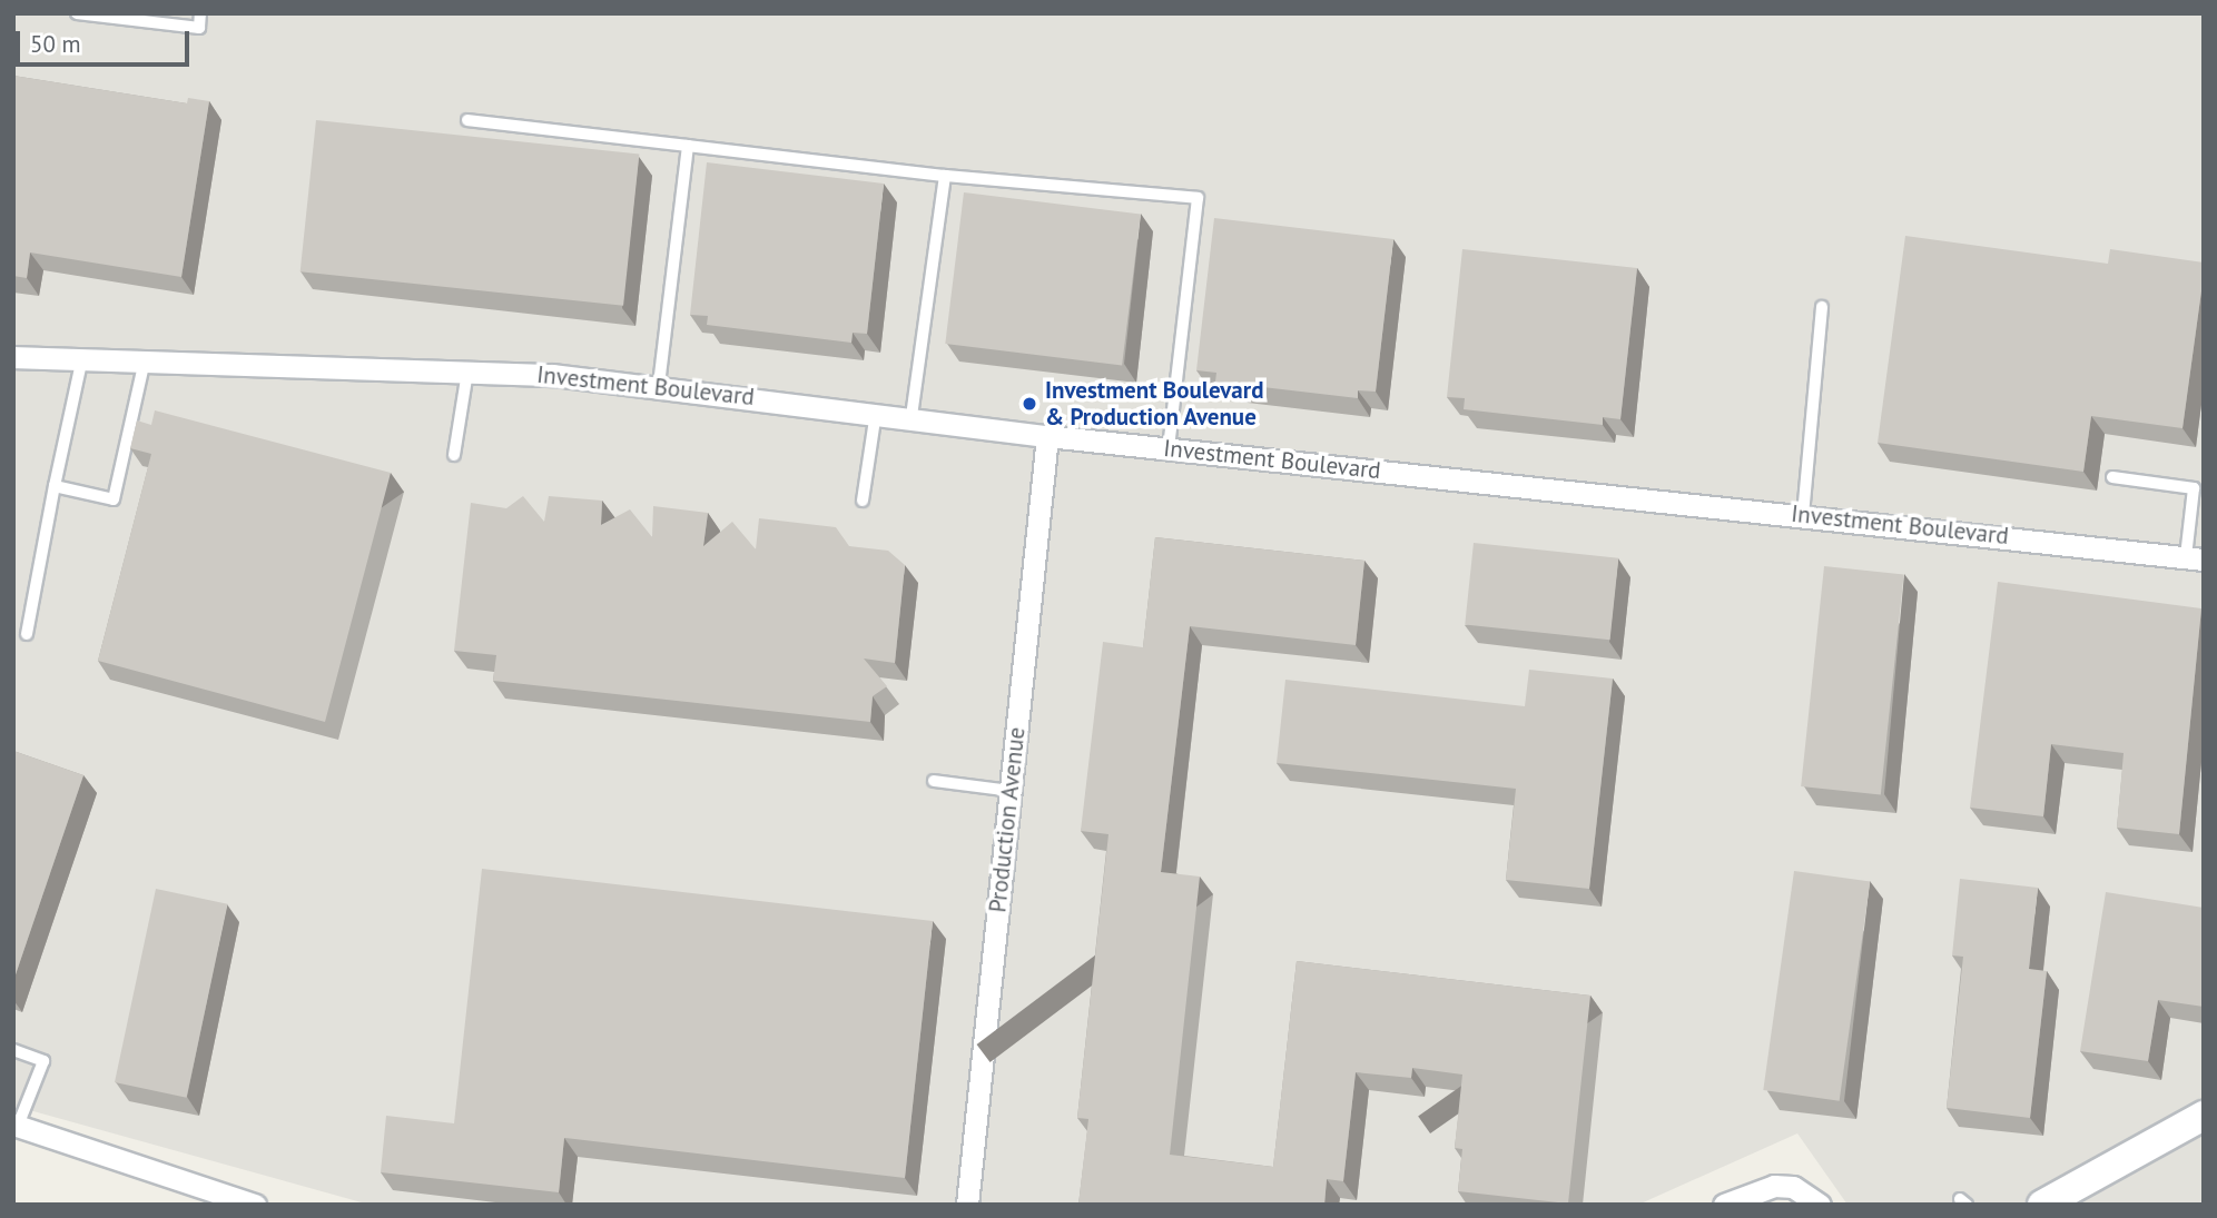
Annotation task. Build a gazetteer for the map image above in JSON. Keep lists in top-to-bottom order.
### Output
{
  "streets": {
    "street": ["Investment Boulevard", "Production Avenue"]
  },
  "crossings": [
    ["Investment Boulevard", "Production Avenue"]
  ],
  "places": ["Investment Boulevard & Production Avenue"],
  "scale_bar": "50 m"
}
